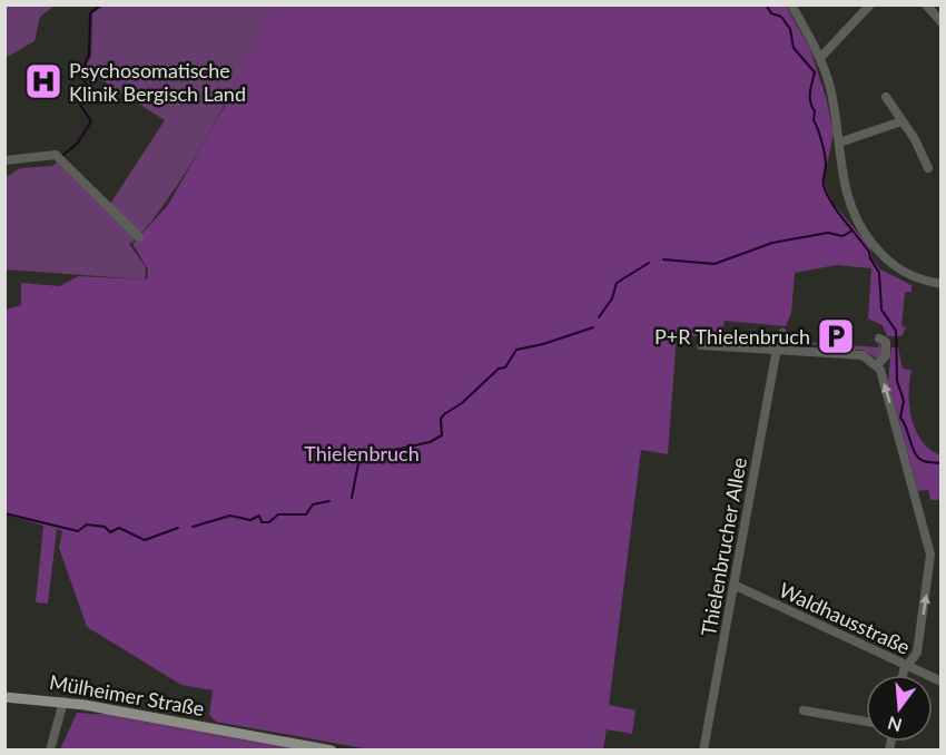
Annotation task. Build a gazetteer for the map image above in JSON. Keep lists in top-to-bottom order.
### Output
{
  "streets": {
    "main road": ["Mülheimer Straße"],
    "street": ["Thielenbrucher Allee", "Waldhausstraße"]
  },
  "crossings": [
    ["Thielenbrucher Allee", "Waldhausstraße"]
  ],
  "parks": ["Thielenbruch"],
  "places": {
    "hospital": ["Psychosomatische Klinik Bergisch Land"],
    "parking": ["P+R Thielenbruch"]
  },
  "north": "bottom"
}
